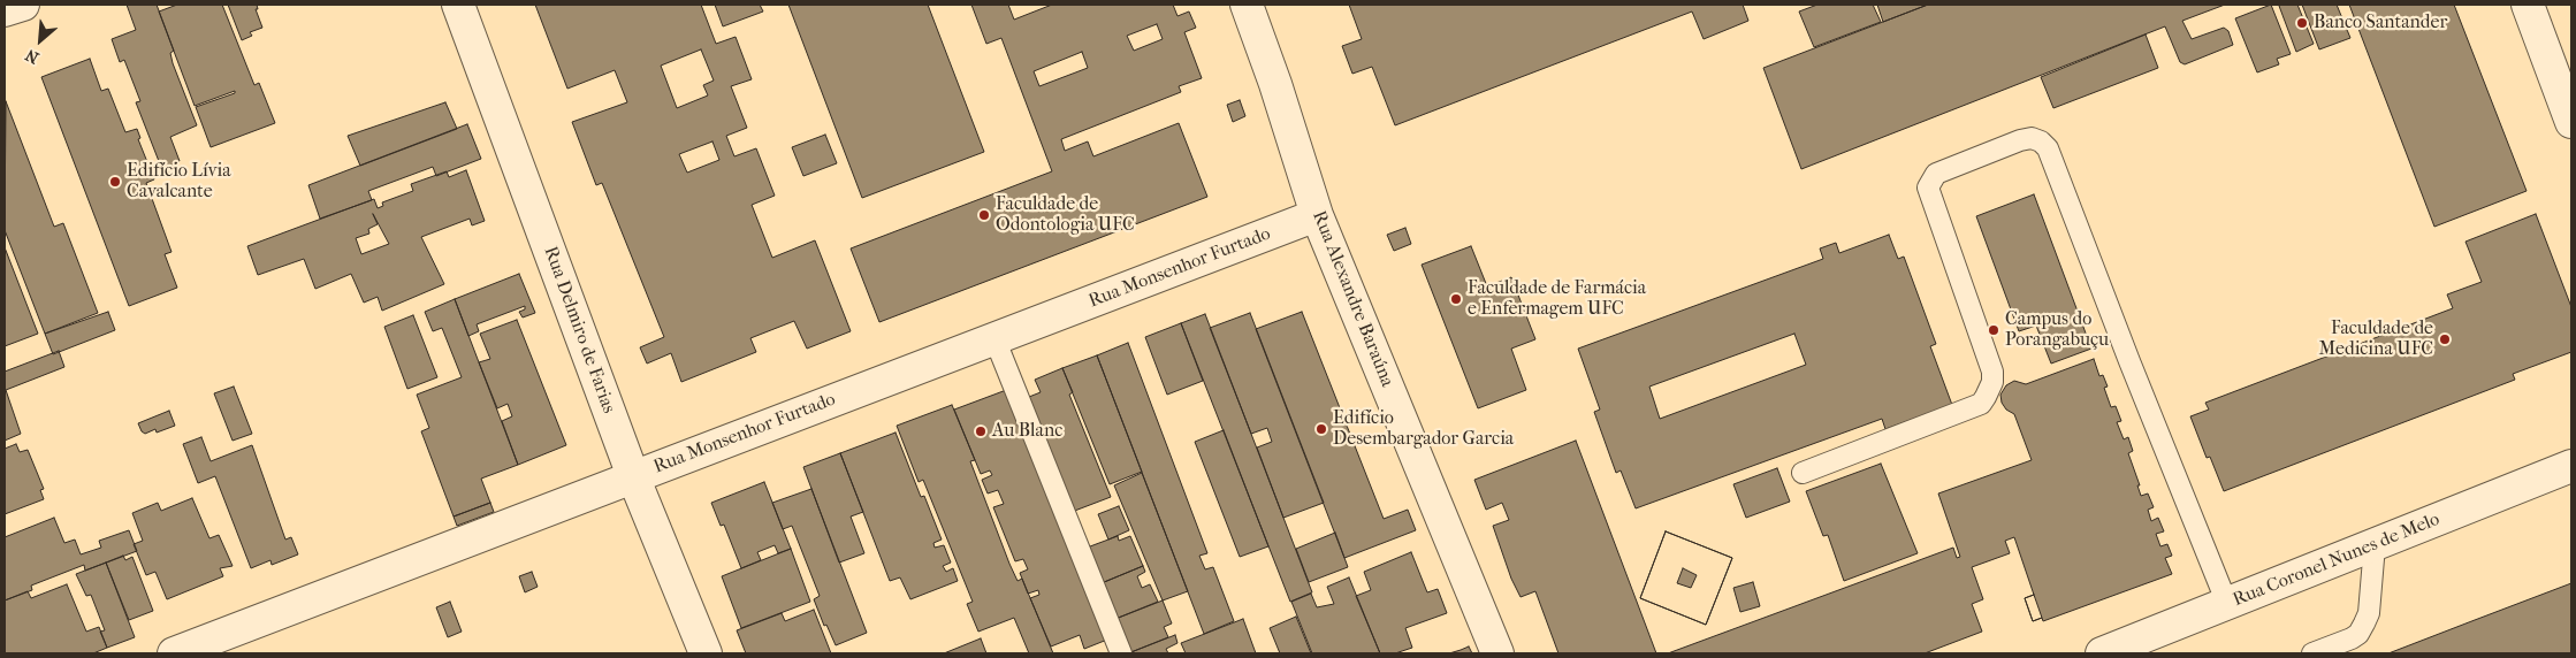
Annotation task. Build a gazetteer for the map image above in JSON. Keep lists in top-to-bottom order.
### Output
{
  "streets": {
    "street": [
      "Rua Monsenhor Furtado",
      "Rua Alexandre Baraúna",
      "Rua Delmiro de Farias",
      "Rua Coronel Nunes de Melo"
    ]
  },
  "crossings": [
    ["Rua Monsenhor Furtado", "Rua Alexandre Baraúna"],
    ["Rua Monsenhor Furtado", "Rua Delmiro de Farias"]
  ],
  "places": [
    "Banco Santander",
    "Edifício Lívia Cavalcante",
    "Faculdade de Odontologia UFC",
    "Faculdade de Farmácia e Enfermagem UFC",
    "Campus do Porangabuçu",
    "Faculdade de Medicina UFC",
    "Edifício Desembargador Garcia",
    "Au Blanc"
  ],
  "north": "bottom left"
}
